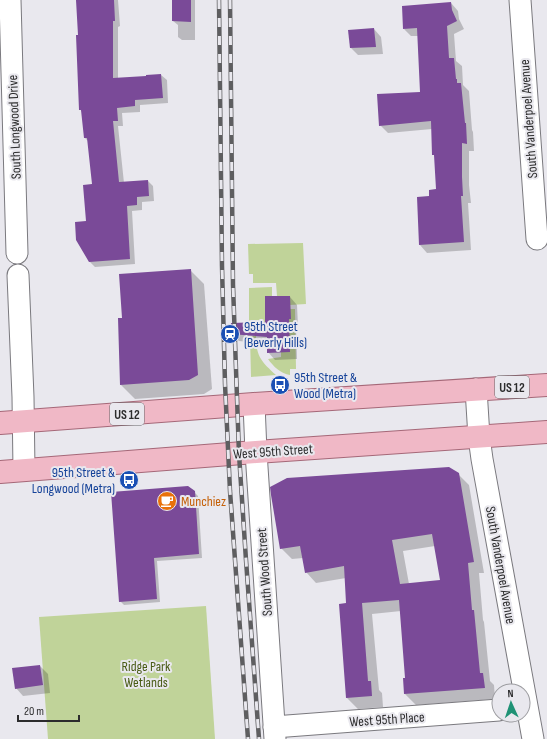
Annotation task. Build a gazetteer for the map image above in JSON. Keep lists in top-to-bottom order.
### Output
{
  "streets": {
    "main road": ["US 12", "West 95th Street"],
    "street": [
      "South Vanderpoel Avenue",
      "South Longwood Drive",
      "South Wood Street",
      "West 95th Place"
    ]
  },
  "crossings": [
    ["South Vanderpoel Avenue", "US 12"],
    ["South Vanderpoel Avenue", "West 95th Street"],
    ["US 12", "South Wood Street"],
    ["West 95th Street", "South Wood Street"],
    ["South Wood Street", "West 95th Place"]
  ],
  "parks": ["Ridge Park Wetlands"],
  "places": {
    "station": ["95th Street (Beverly Hills)"],
    "bus stop": ["95th Street & Wood (Metra)", "95th Street & Longwood (Metra)"],
    "cafe": ["Munchiez"]
  },
  "scale_bar": "20 m",
  "north": "top"
}
